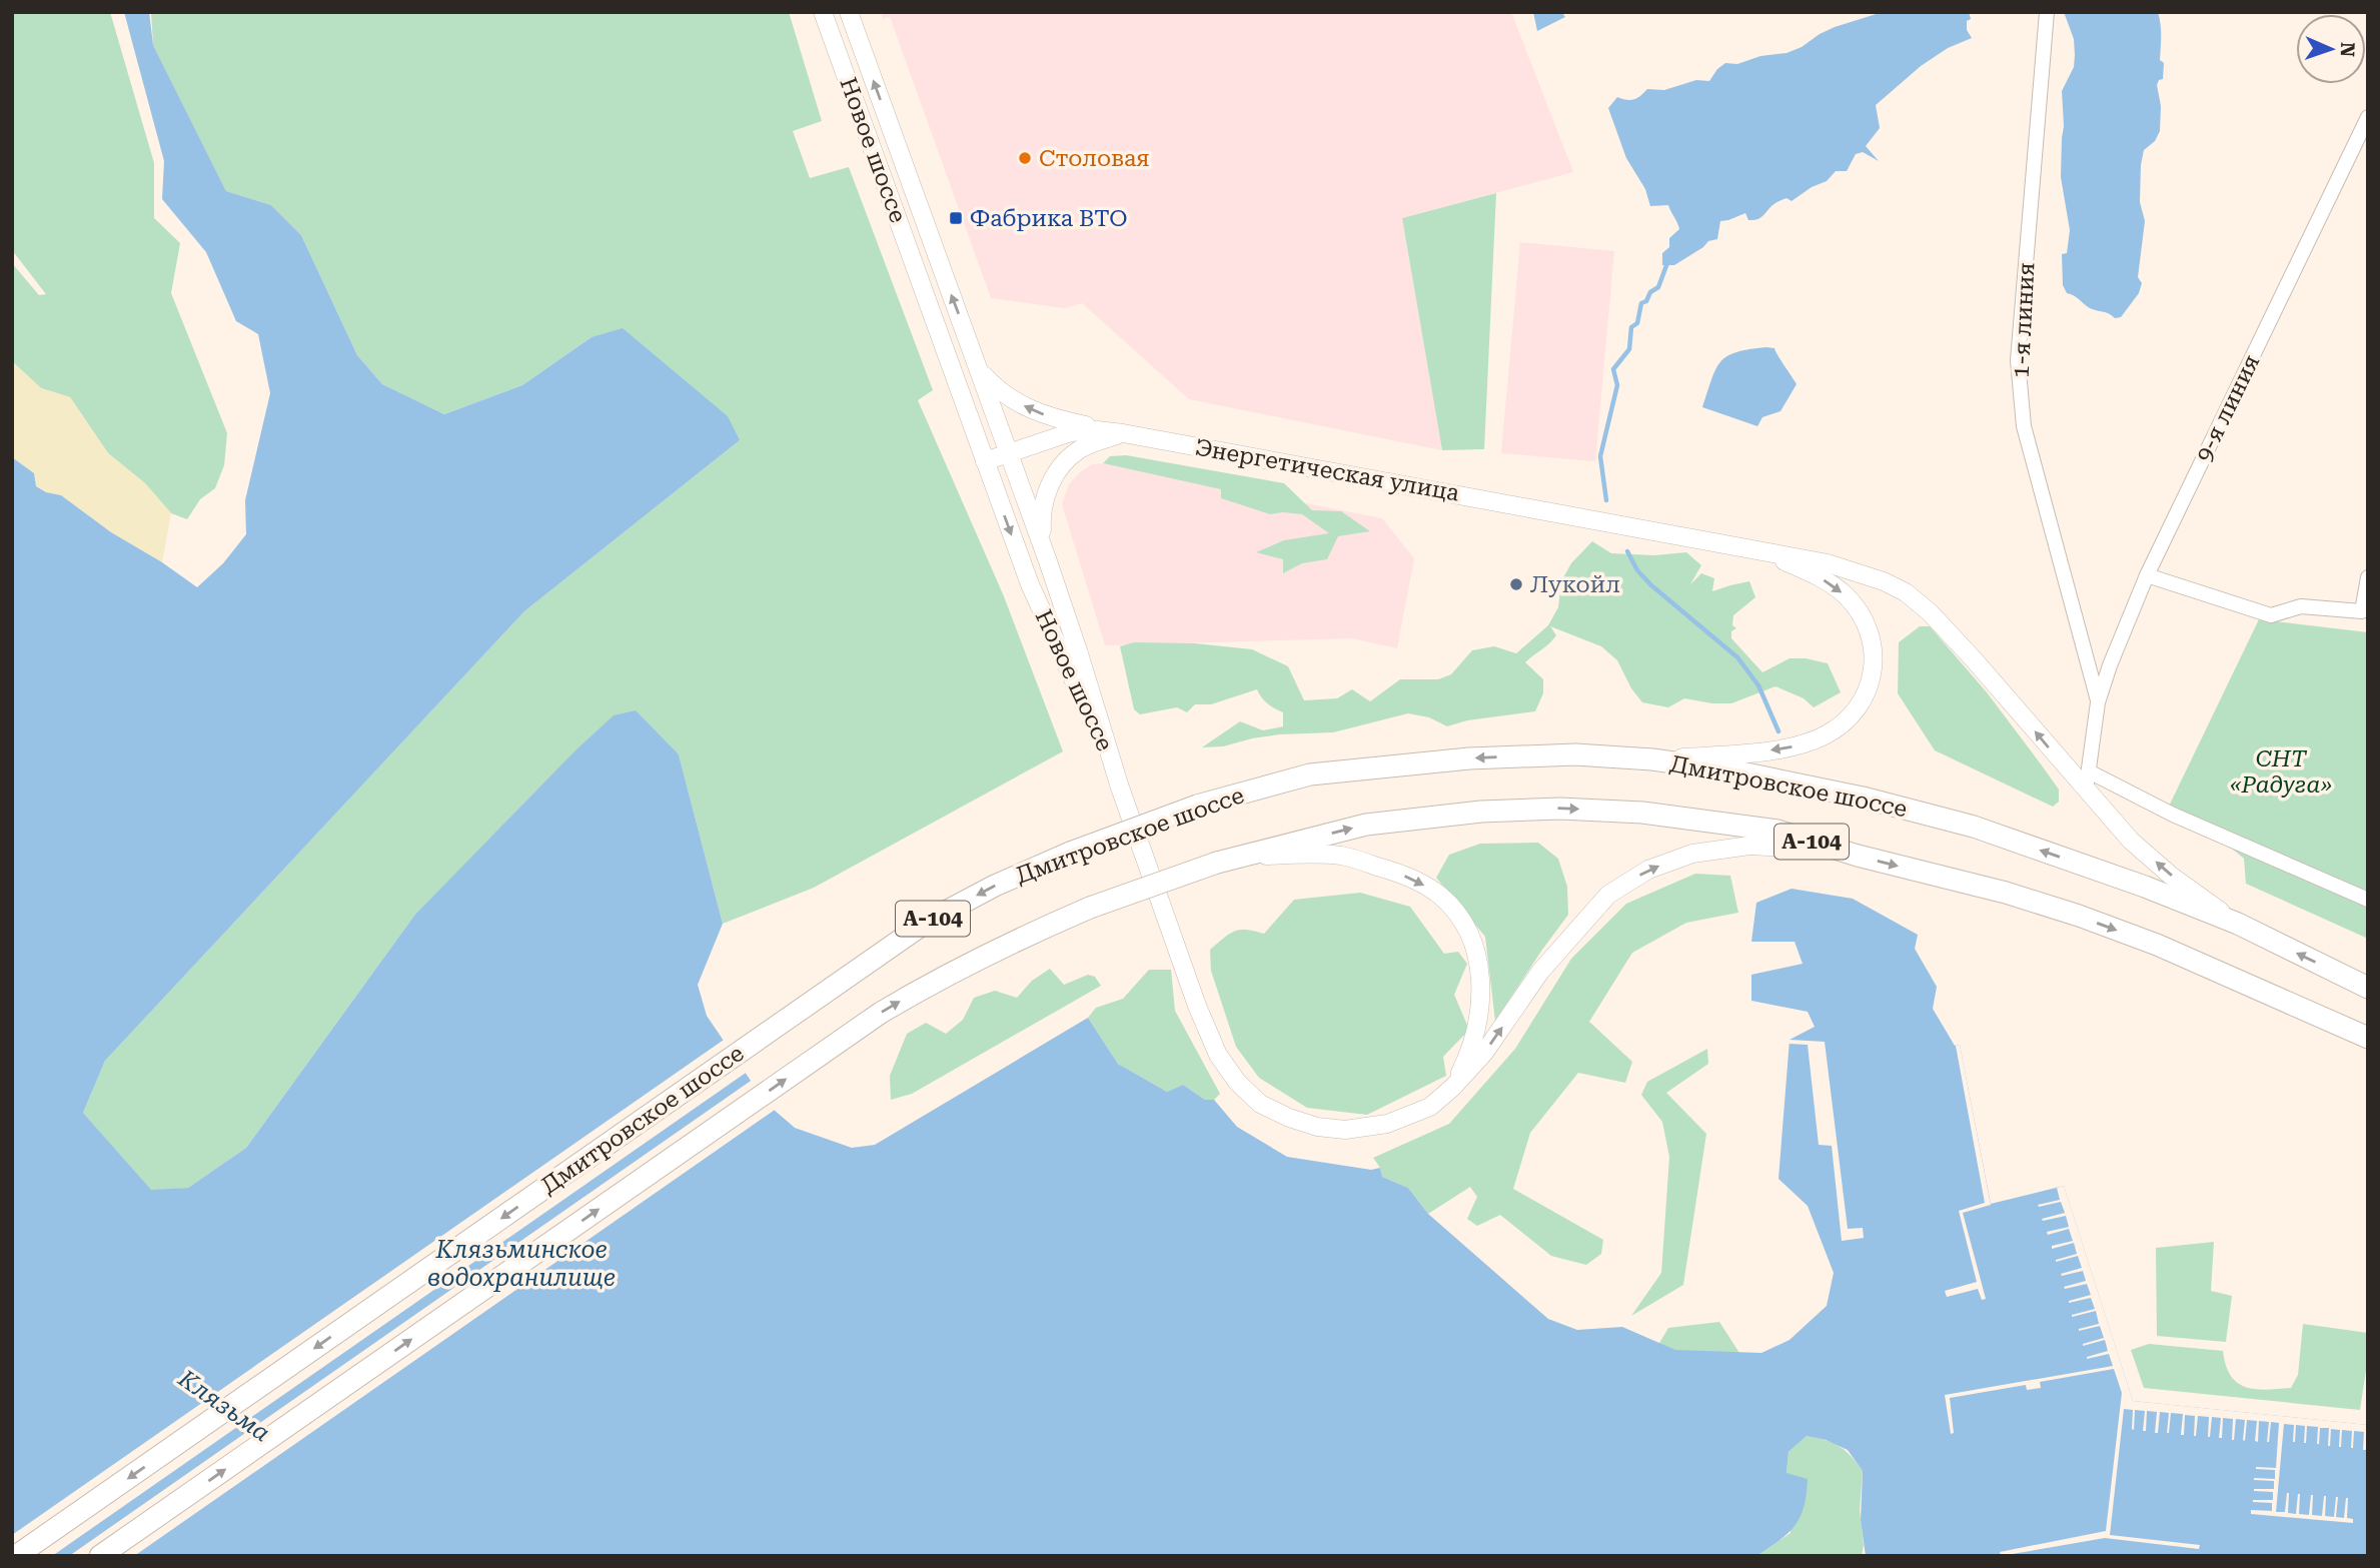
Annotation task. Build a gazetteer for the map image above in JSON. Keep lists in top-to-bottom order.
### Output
{
  "streets": {
    "highway": ["Дмитровское шоссе", "А-104"],
    "main road": ["Новое шоссе", "Энергетическая улица"],
    "street": ["1-я линия", "9-я линия"]
  },
  "crossings": [
    ["Новое шоссе", "Энергетическая улица"],
    ["1-я линия", "9-я линия"]
  ],
  "water": ["Клязьминское водохранилище", "Клязьма"],
  "parks": ["СНТ «Радуга»"],
  "places": {
    "other": ["Столовая", "Лукойл"],
    "transit": ["Фабрика ВТО"]
  },
  "north": "right"
}
